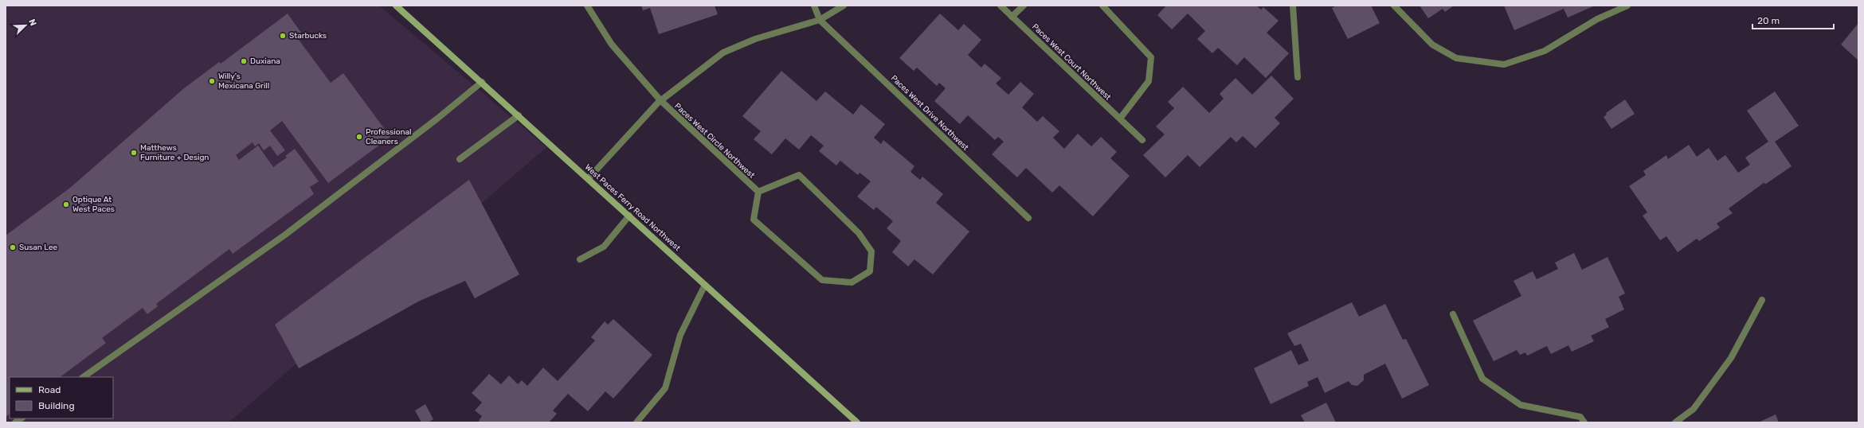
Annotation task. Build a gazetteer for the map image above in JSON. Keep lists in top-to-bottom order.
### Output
{
  "streets": {
    "main road": ["West Paces Ferry Road Northwest"],
    "street": ["Paces West Court Northwest", "Paces West Drive Northwest", "Paces West Circle Northwest"]
  },
  "places": [
    "Starbucks",
    "Duxiana",
    "Willy's Mexicana Grill",
    "Professional Cleaners",
    "Matthews Furniture + Design",
    "Optique At West Paces",
    "Susan Lee"
  ],
  "legend": ["Road", "Building"],
  "scale_bar": "20 m",
  "north": "top right"
}
